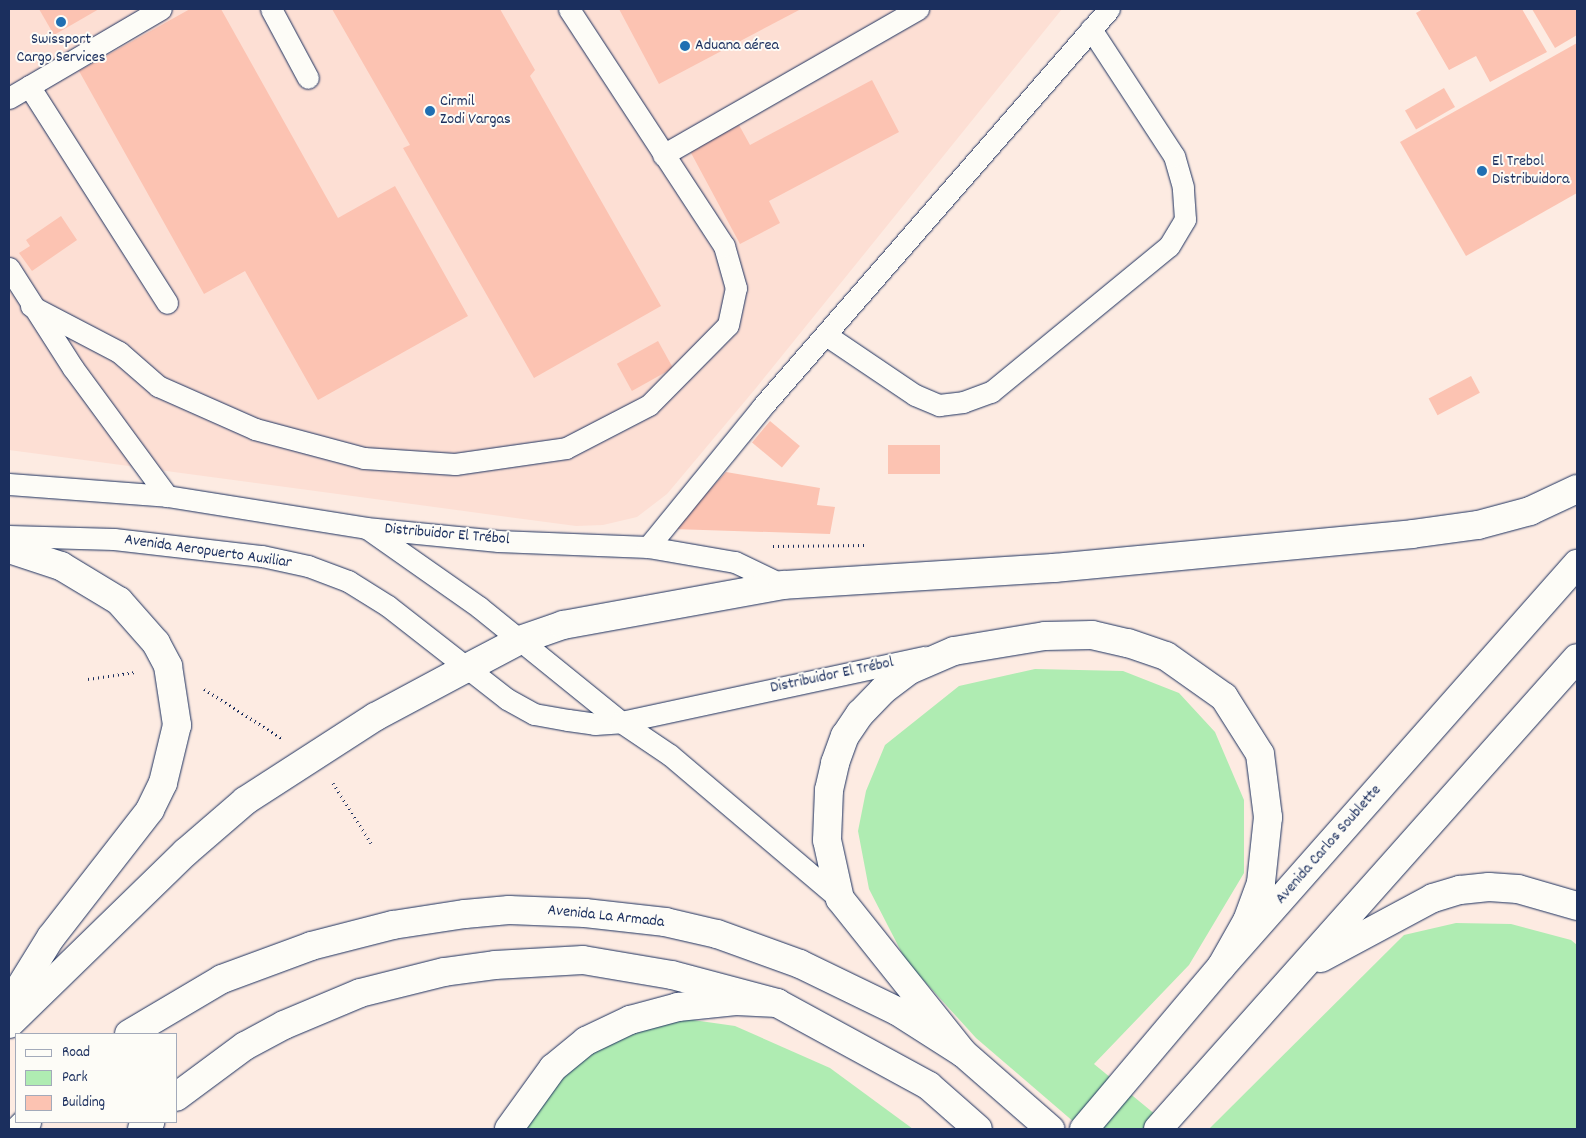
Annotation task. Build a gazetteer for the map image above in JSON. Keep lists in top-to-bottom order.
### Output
{
  "streets": {
    "main road": ["Avenida Carlos Soublette", "Avenida La Armada"],
    "lane": ["Distribuidor El Trébol", "Avenida Aeropuerto Auxiliar"]
  },
  "crossings": [
    ["Distribuidor El Trébol", "Avenida Aeropuerto Auxiliar"]
  ],
  "places": [
    "Swissport Cargo Services",
    "Aduana aérea",
    "Cirmil Zodi Vargas",
    "El Trebol Distribuidora"
  ],
  "legend": ["Road", "Park", "Building"]
}
